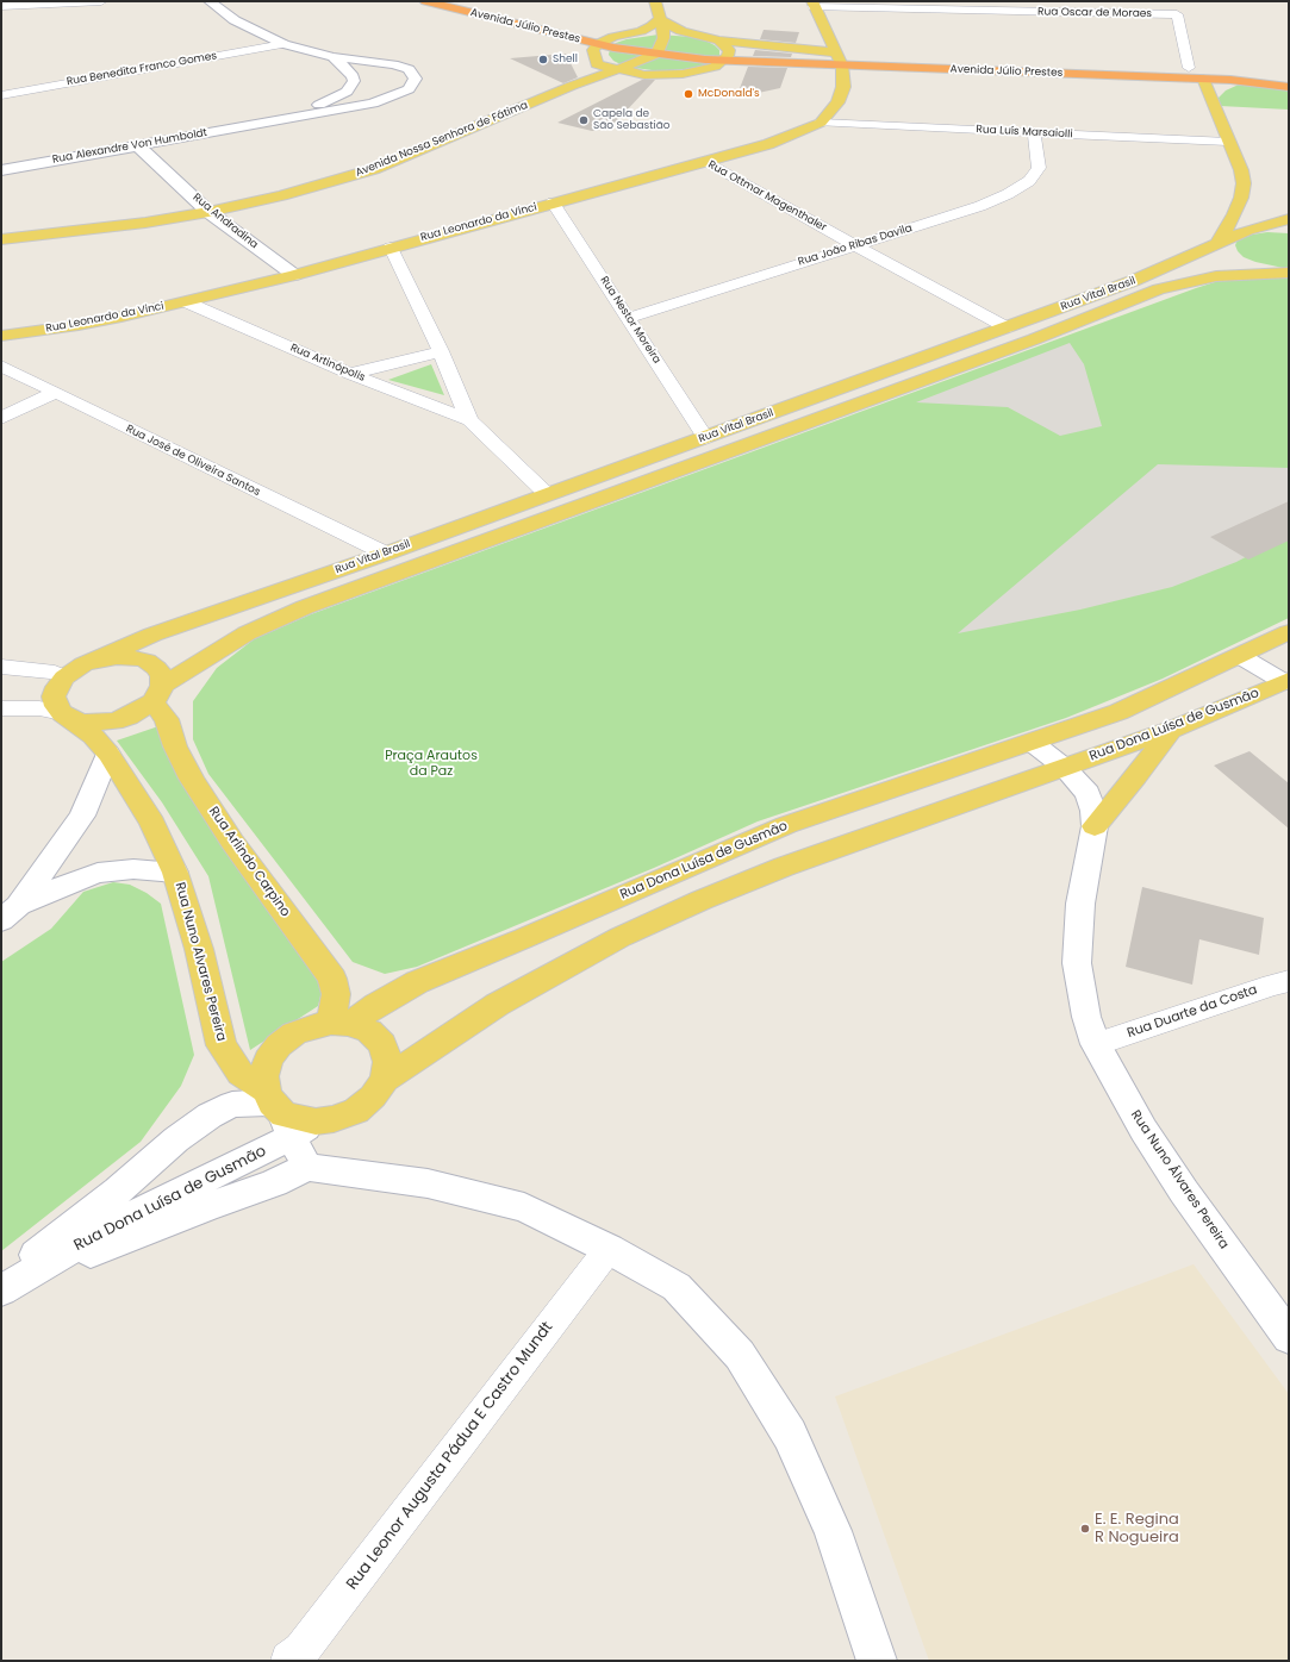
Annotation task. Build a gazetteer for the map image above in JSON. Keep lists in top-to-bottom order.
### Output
{
  "streets": {
    "highway": ["Avenida Júlio Prestes"],
    "main road": [
      "Avenida Nossa Senhora de Fátima",
      "Rua Leonardo da Vinci",
      "Rua Vital Brasil",
      "Rua Dona Luísa de Gusmão",
      "Rua Arlindo Carpino",
      "Rua Nuno Alvares Pereira"
    ],
    "street": [
      "Rua Oscar de Moraes",
      "Rua Benedita Franco Gomes",
      "Rua Luís Marsaiolli",
      "Rua Alexandre Von Humboldt",
      "Rua Ottmar Magenthaler",
      "Rua Andradina",
      "Rua João Ribas Davila",
      "Rua Nestor Moreira",
      "Rua Artinópolis",
      "Rua José de Oliveira Santos",
      "Rua Duarte da Costa",
      "Rua Nuno Álvares Pereira",
      "Rua Leonor Augusta Pádua E Castro Mundt"
    ]
  },
  "crossings": [
    ["Rua Oscar de Moraes", "Avenida Júlio Prestes"],
    ["Rua Oscar de Moraes", "Rua Leonardo da Vinci"],
    ["Avenida Júlio Prestes", "Avenida Nossa Senhora de Fátima"],
    ["Avenida Júlio Prestes", "Rua Leonardo da Vinci"],
    ["Rua Benedita Franco Gomes", "Rua Alexandre Von Humboldt"],
    ["Rua Luís Marsaiolli", "Rua Leonardo da Vinci"],
    ["Rua Luís Marsaiolli", "Rua João Ribas Davila"],
    ["Avenida Nossa Senhora de Fátima", "Rua Andradina"],
    ["Rua Alexandre Von Humboldt", "Rua Andradina"],
    ["Rua Ottmar Magenthaler", "Rua Leonardo da Vinci"],
    ["Rua Ottmar Magenthaler", "Rua João Ribas Davila"],
    ["Rua Ottmar Magenthaler", "Rua Vital Brasil"],
    ["Rua Andradina", "Rua Leonardo da Vinci"],
    ["Rua Leonardo da Vinci", "Rua Nestor Moreira"],
    ["Rua Leonardo da Vinci", "Rua Artinópolis"],
    ["Rua João Ribas Davila", "Rua Nestor Moreira"],
    ["Rua Vital Brasil", "Rua Nestor Moreira"],
    ["Rua Vital Brasil", "Rua José de Oliveira Santos"],
    ["Rua Vital Brasil", "Rua Arlindo Carpino"],
    ["Rua Dona Luísa de Gusmão", "Rua Arlindo Carpino"],
    ["Rua Dona Luísa de Gusmão", "Rua Nuno Alvares Pereira"],
    ["Rua Dona Luísa de Gusmão", "Rua Nuno Álvares Pereira"],
    ["Rua Arlindo Carpino", "Rua Nuno Alvares Pereira"],
    ["Rua Duarte da Costa", "Rua Nuno Álvares Pereira"]
  ],
  "parks": ["Praça Arautos da Paz"],
  "places": [
    "Shell",
    "McDonald's",
    "Capela de São Sebastião",
    "E. E. Regina R Nogueira"
  ]
}
